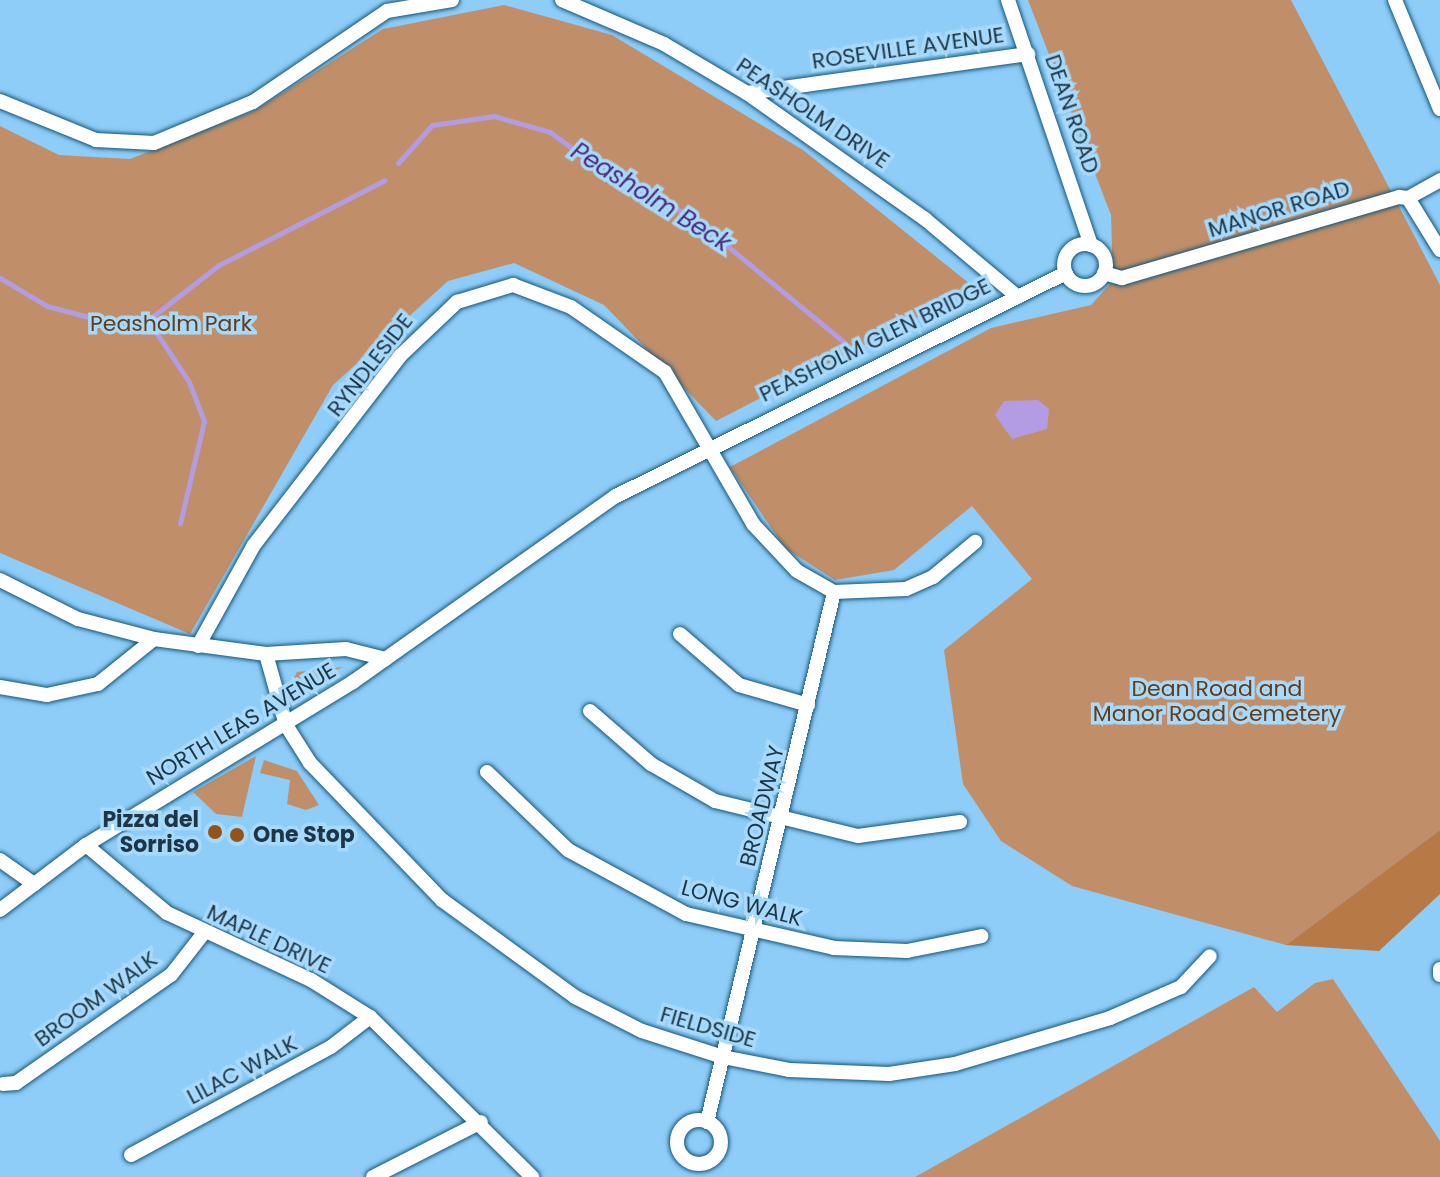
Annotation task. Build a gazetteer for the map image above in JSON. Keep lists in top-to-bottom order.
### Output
{
  "streets": {
    "street": [
      "ROSEVILLE AVENUE",
      "PEASHOLM DRIVE",
      "DEAN ROAD",
      "MANOR ROAD",
      "PEASHOLM GLEN BRIDGE",
      "RYNDLESIDE",
      "NORTH LEAS AVENUE",
      "BROADWAY",
      "LONG WALK",
      "MAPLE DRIVE",
      "BROOM WALK",
      "FIELDSIDE",
      "LILAC WALK"
    ]
  },
  "crossings": [
    ["ROSEVILLE AVENUE", "PEASHOLM DRIVE"],
    ["ROSEVILLE AVENUE", "DEAN ROAD"],
    ["PEASHOLM DRIVE", "PEASHOLM GLEN BRIDGE"],
    ["DEAN ROAD", "MANOR ROAD"],
    ["DEAN ROAD", "PEASHOLM GLEN BRIDGE"],
    ["MANOR ROAD", "PEASHOLM GLEN BRIDGE"],
    ["PEASHOLM GLEN BRIDGE", "RYNDLESIDE"],
    ["PEASHOLM GLEN BRIDGE", "NORTH LEAS AVENUE"],
    ["RYNDLESIDE", "NORTH LEAS AVENUE"],
    ["RYNDLESIDE", "BROADWAY"],
    ["NORTH LEAS AVENUE", "MAPLE DRIVE"],
    ["NORTH LEAS AVENUE", "FIELDSIDE"],
    ["BROADWAY", "LONG WALK"],
    ["BROADWAY", "FIELDSIDE"],
    ["MAPLE DRIVE", "BROOM WALK"],
    ["MAPLE DRIVE", "LILAC WALK"]
  ],
  "water": ["Peasholm Beck"],
  "parks": ["Peasholm Park", "Dean Road and Manor Road Cemetery"],
  "places": ["Pizza del Sorriso", "One Stop"]
}
